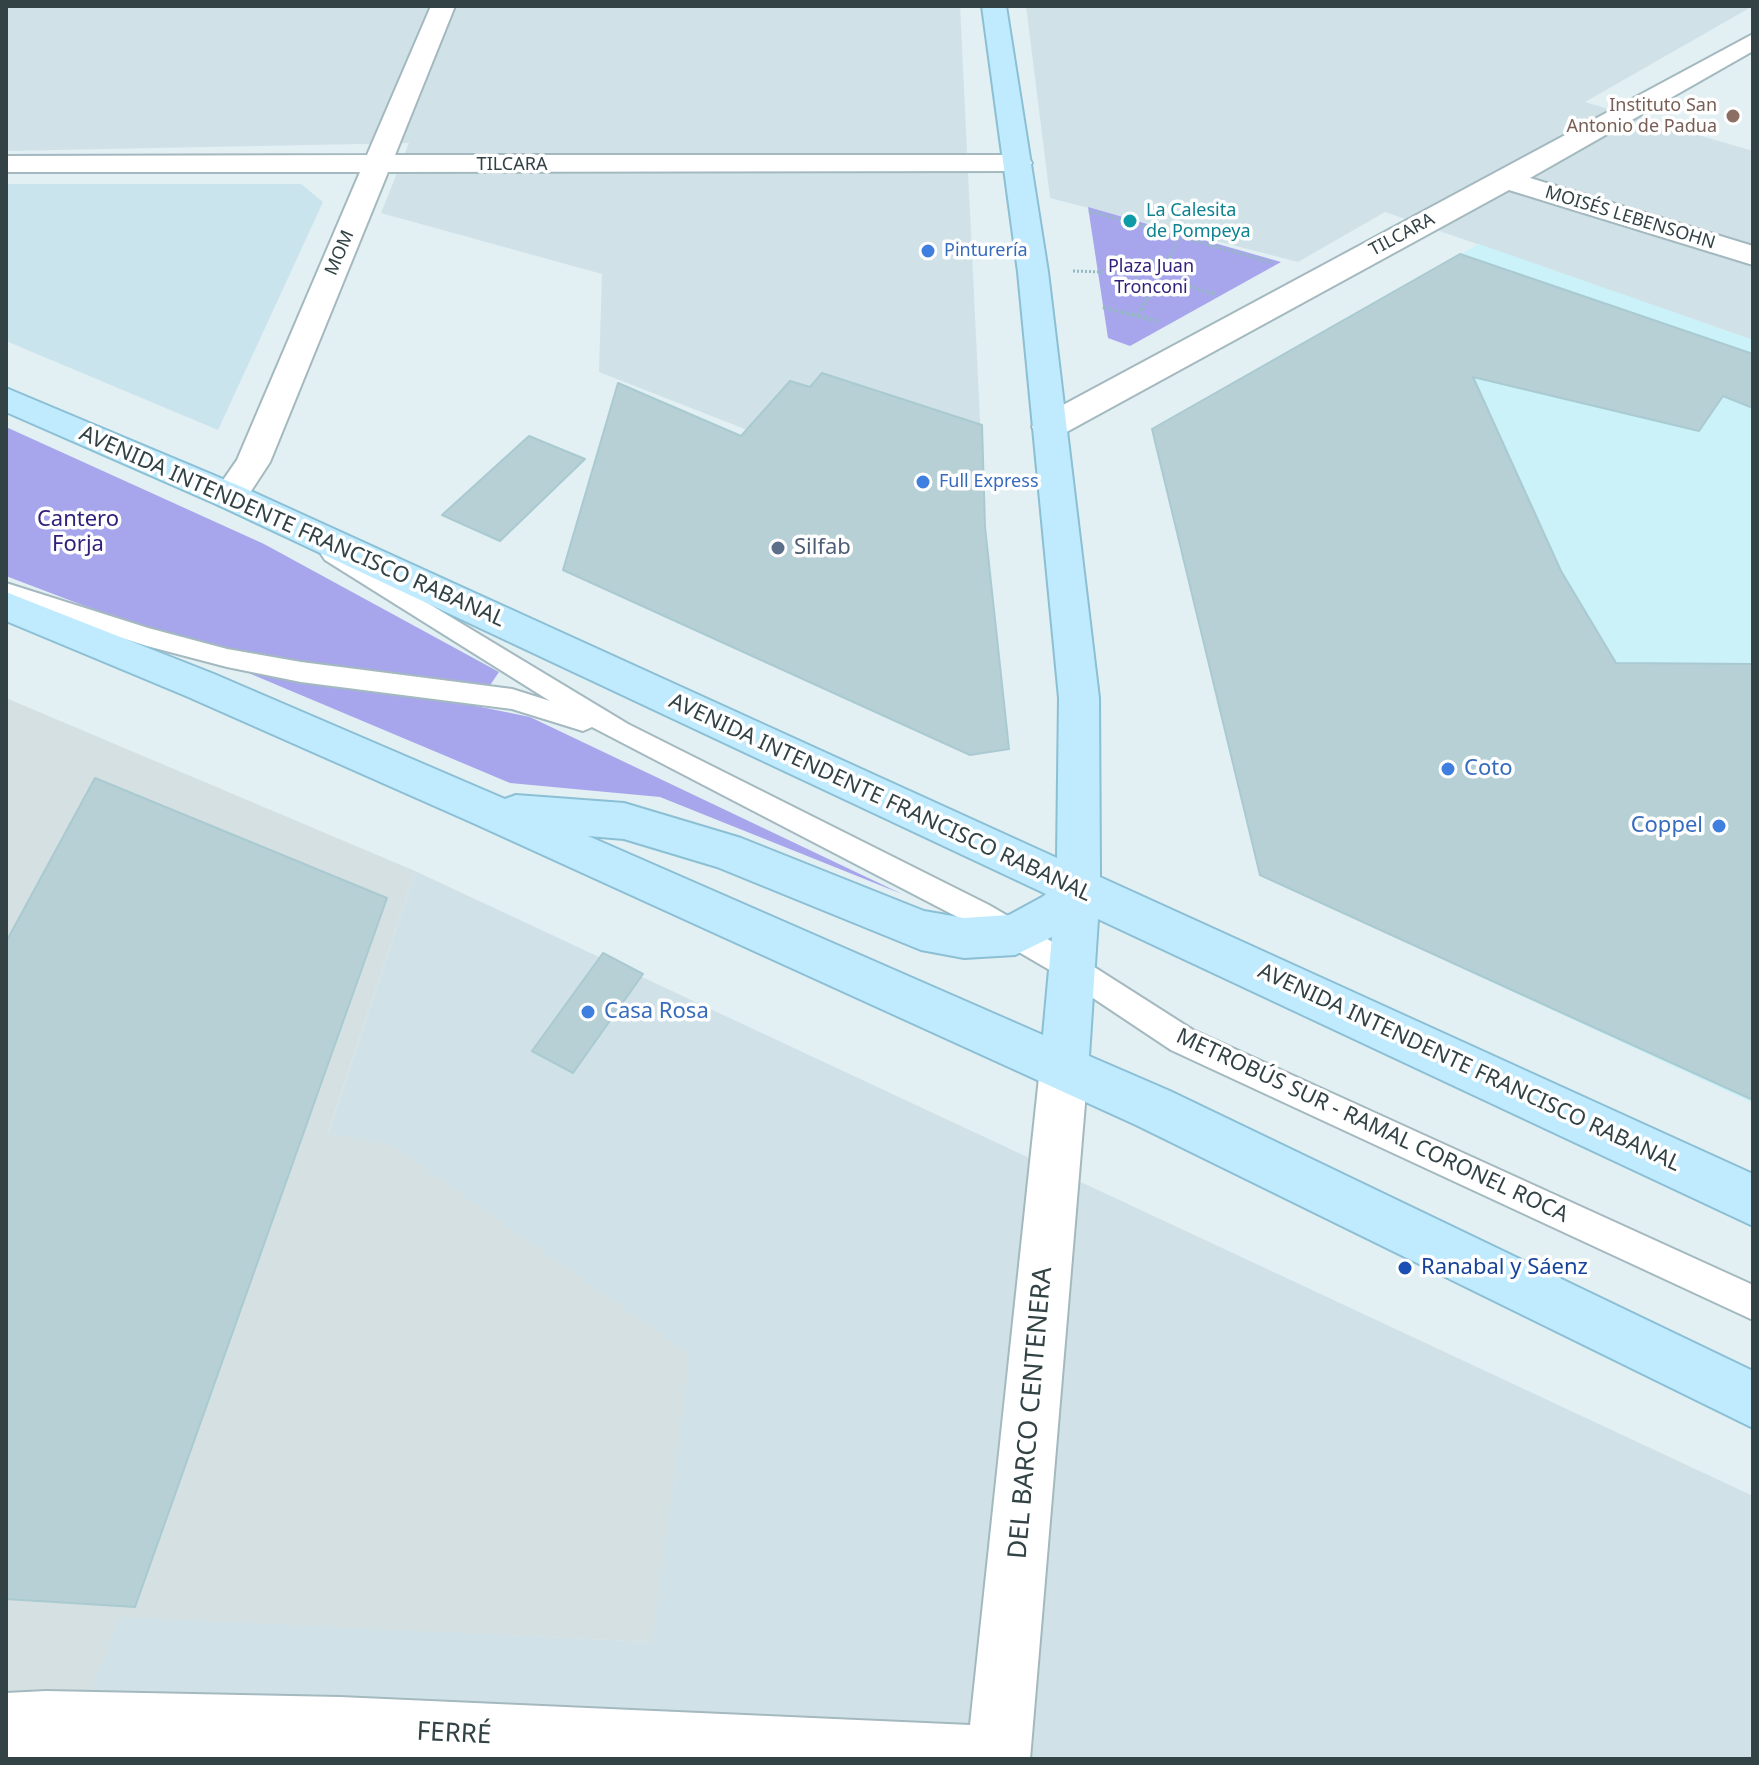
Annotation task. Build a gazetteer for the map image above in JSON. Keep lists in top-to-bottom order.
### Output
{
  "streets": {
    "main road": ["AVENIDA INTENDENTE FRANCISCO RABANAL"],
    "street": [
      "TILCARA",
      "MOISÉS LEBENSOHN",
      "MOM",
      "DEL BARCO CENTENERA",
      "FERRÉ"
    ],
    "lane": ["METROBÚS SUR - RAMAL CORONEL ROCA"]
  },
  "crossings": [
    ["TILCARA", "MOISÉS LEBENSOHN"],
    ["TILCARA", "MOM"],
    ["MOM", "AVENIDA INTENDENTE FRANCISCO RABANAL"],
    ["AVENIDA INTENDENTE FRANCISCO RABANAL", "METROBÚS SUR - RAMAL CORONEL ROCA"],
    ["DEL BARCO CENTENERA", "FERRÉ"]
  ],
  "parks": ["Plaza Juan Tronconi", "Cantero Forja"],
  "places": [
    "Instituto San Antonio de Padua",
    "La Calesita de Pompeya",
    "Pinturería",
    "Full Express",
    "Silfab",
    "Coto",
    "Coppel",
    "Casa Rosa",
    "Ranabal y Sáenz"
  ]
}
